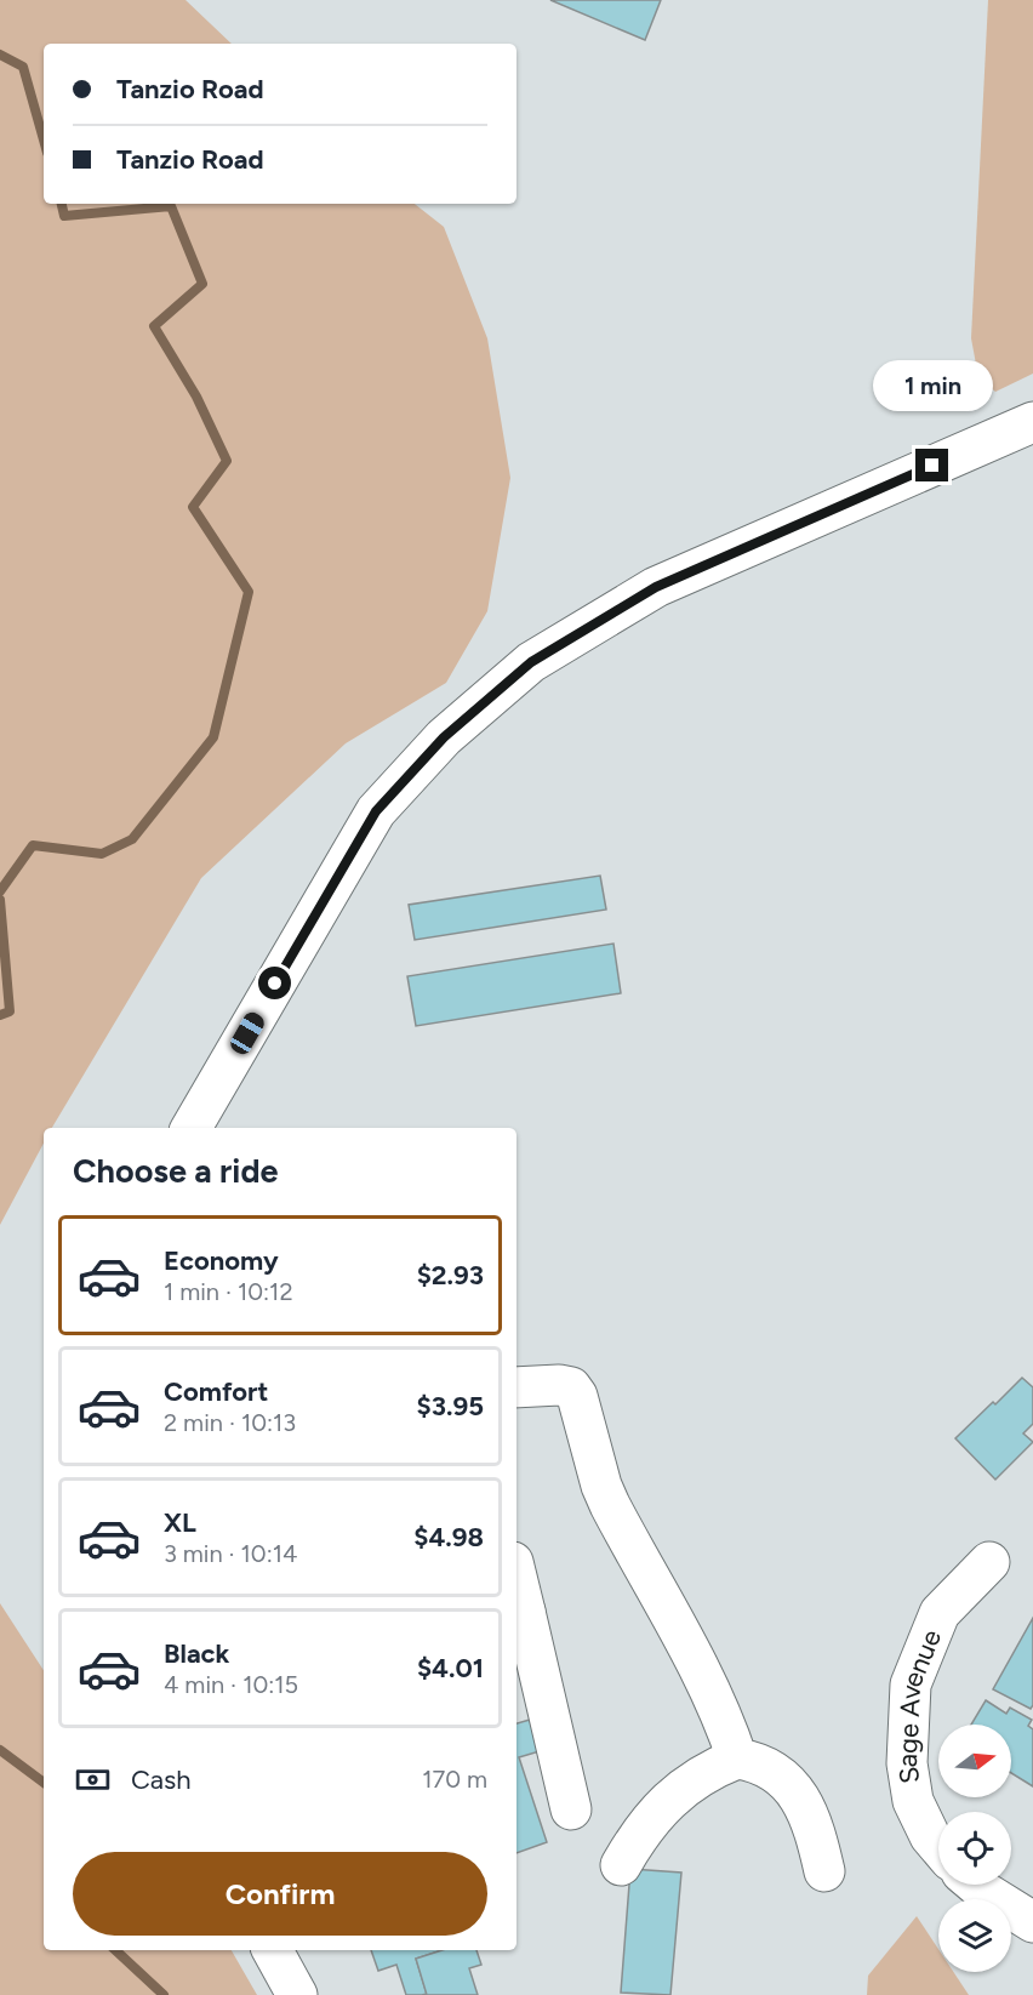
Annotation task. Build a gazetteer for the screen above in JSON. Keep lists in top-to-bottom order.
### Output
{
  "streets": {
    "street": ["Sage Avenue"]
  },
  "north": "right",
  "page": {
    "banner": ["Tanzio Road", "Tanzio Road"],
    "bubble": "1 min",
    "heading": "Choose a ride",
    "list": [
      {
        "name": "Economy",
        "note": "1 min · 10:12",
        "value": "$2.93"
      },
      {
        "name": "Comfort",
        "note": "2 min · 10:13",
        "value": "$3.95"
      },
      {
        "name": "XL",
        "note": "3 min · 10:14",
        "value": "$4.98"
      },
      {
        "name": "Black",
        "note": "4 min · 10:15",
        "value": "$4.01"
      }
    ],
    "pay": ["Cash", "170 m"],
    "buttons": "Confirm"
  }
}
